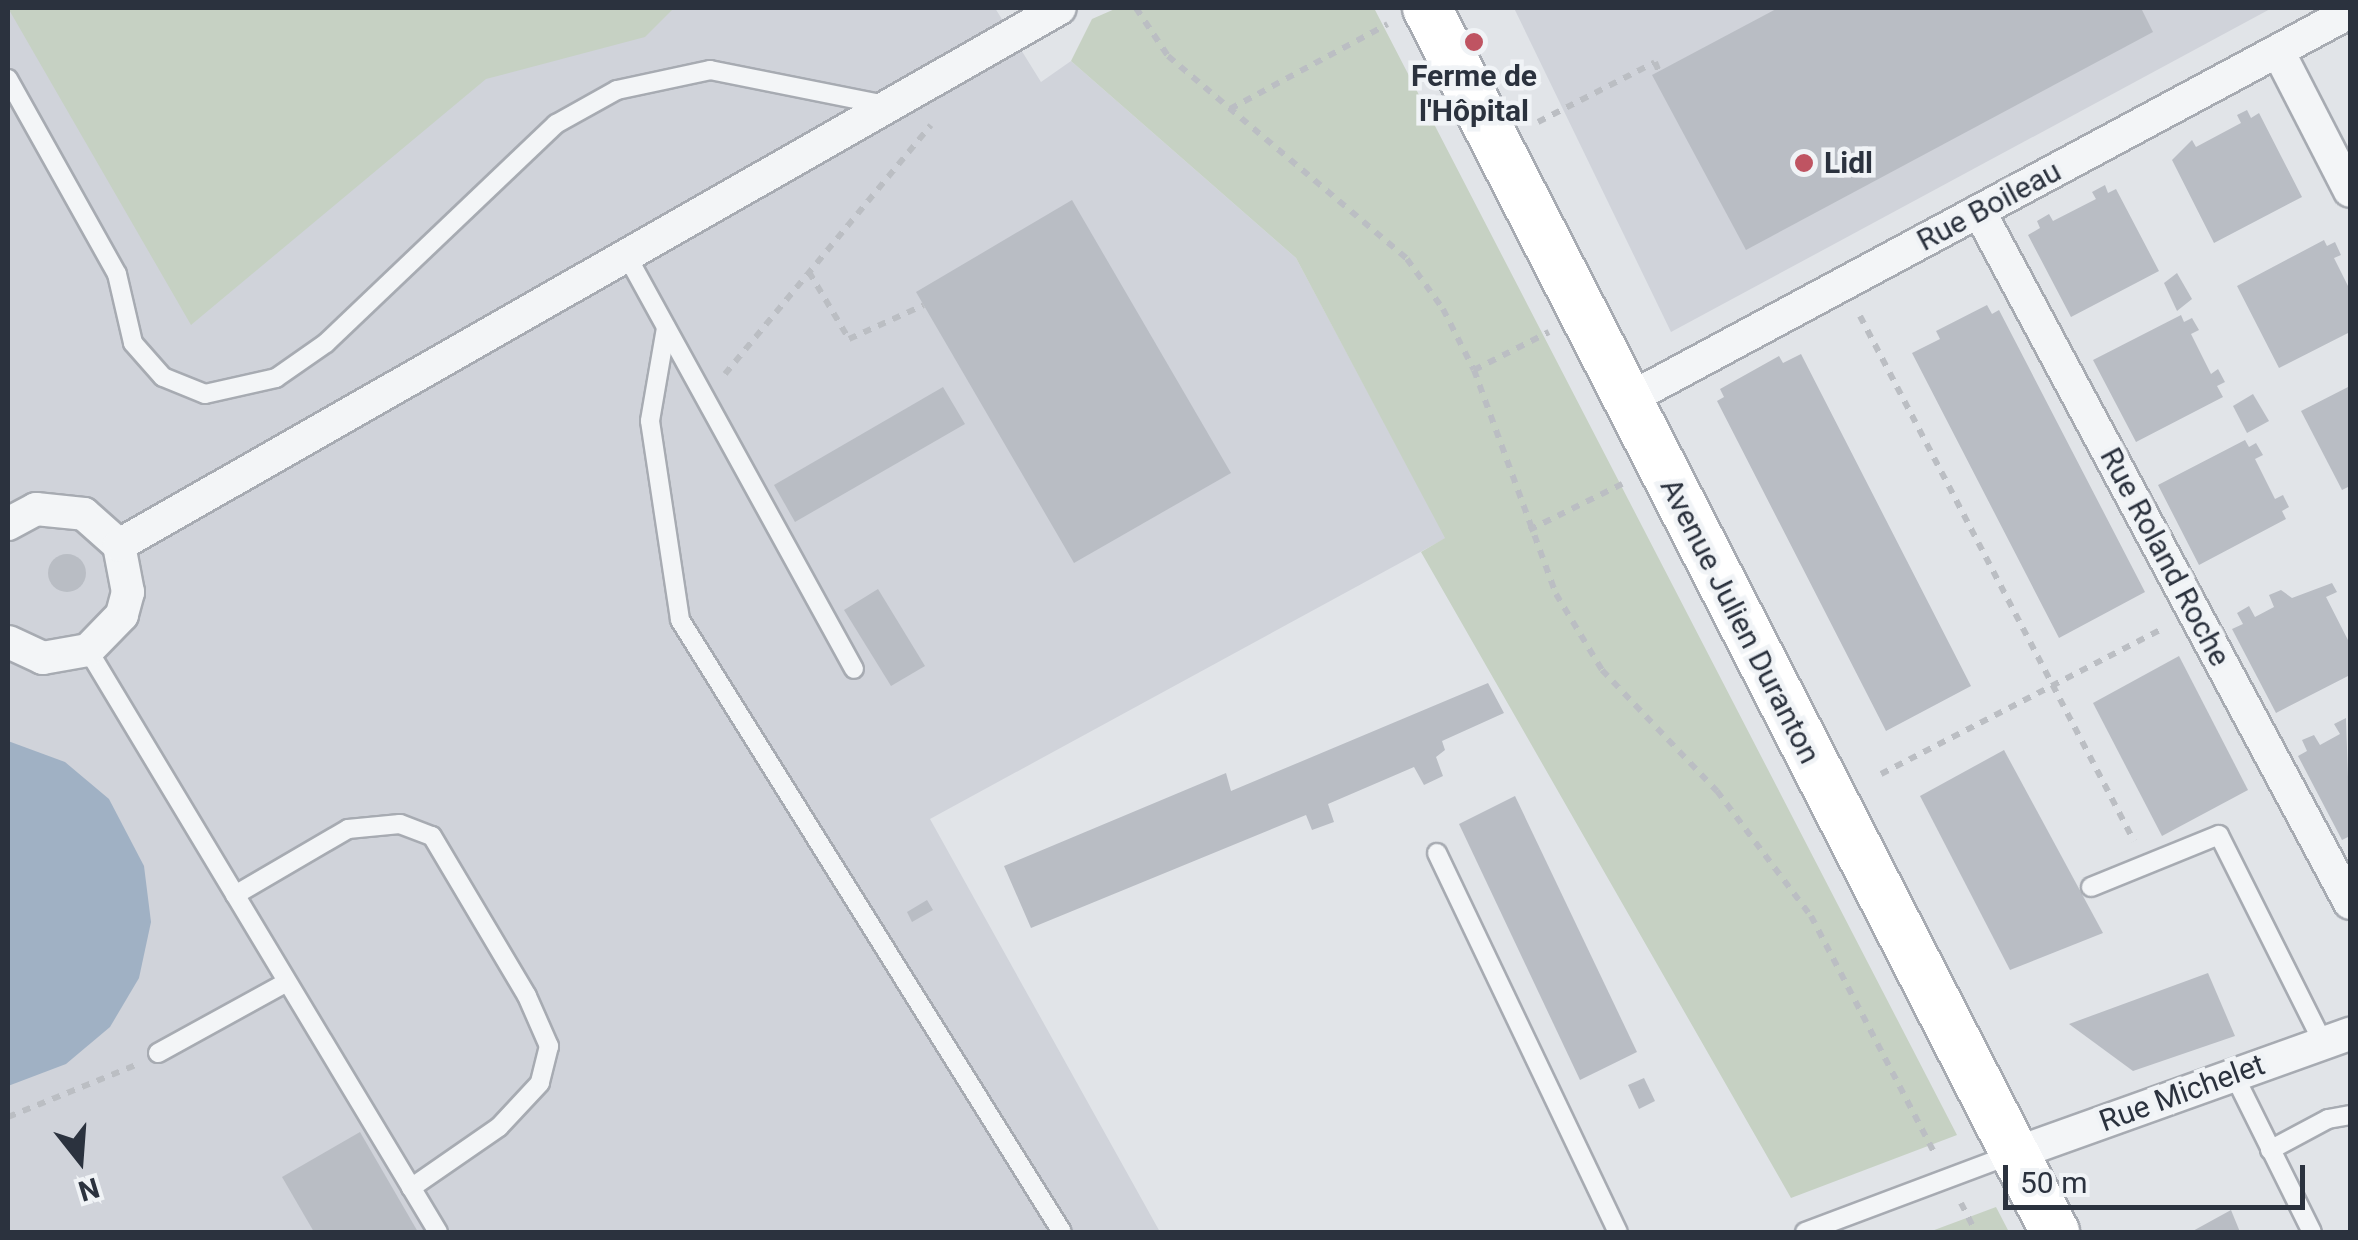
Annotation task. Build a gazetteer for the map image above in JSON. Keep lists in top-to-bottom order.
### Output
{
  "streets": {
    "main road": ["Avenue Julien Duranton"],
    "street": ["Rue Boileau", "Rue Roland Roche", "Rue Michelet"]
  },
  "crossings": [
    ["Rue Boileau", "Rue Roland Roche"],
    ["Rue Boileau", "Avenue Julien Duranton"],
    ["Avenue Julien Duranton", "Rue Michelet"]
  ],
  "places": ["Ferme de l'Hôpital", "Lidl"],
  "scale_bar": "50 m",
  "north": "bottom"
}
